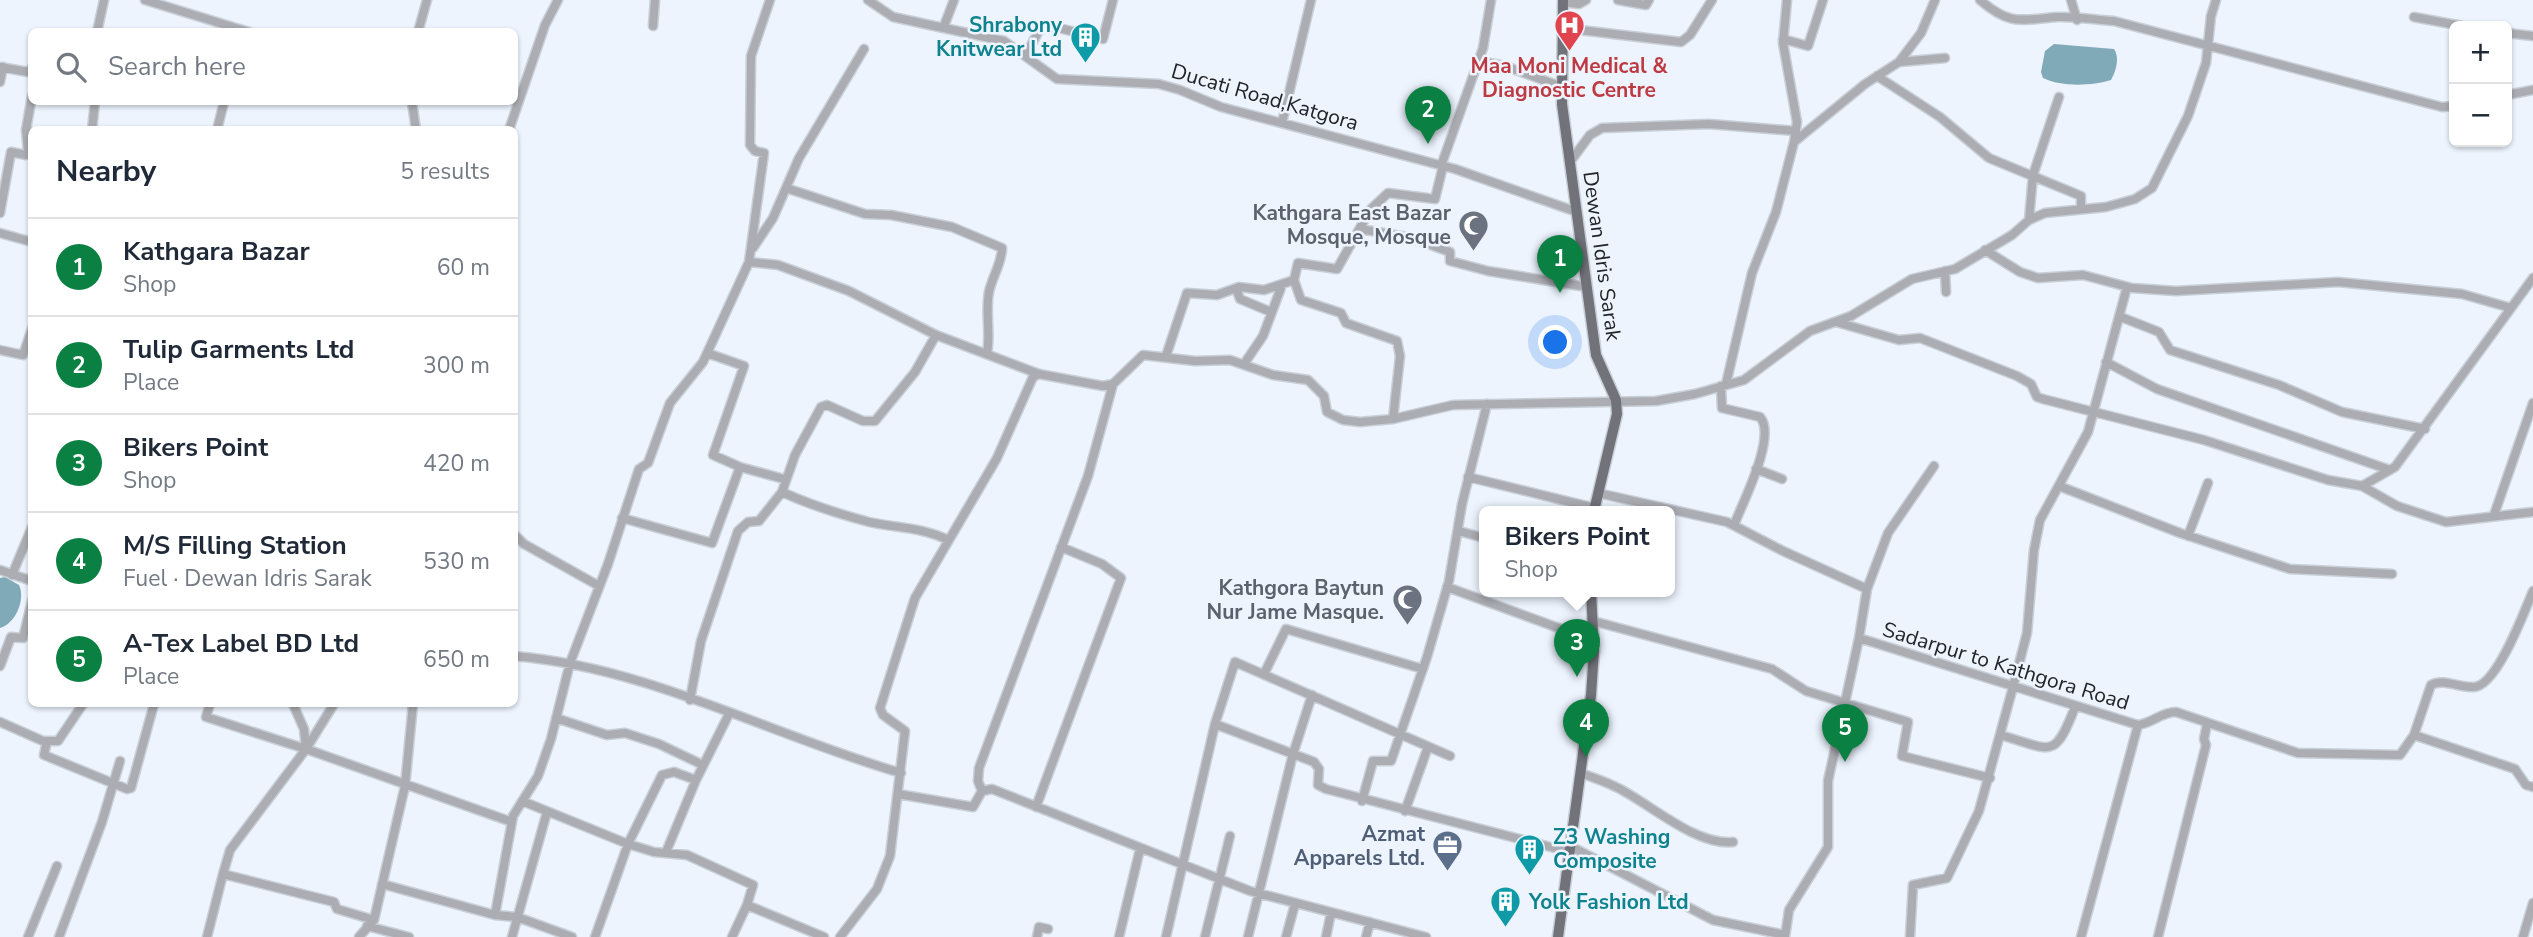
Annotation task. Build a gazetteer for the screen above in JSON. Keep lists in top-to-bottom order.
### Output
{
  "streets": {
    "main road": ["Dewan Idris Sarak"],
    "street": ["Ducati Road,Katgora", "Sadarpur to Kathgora Road"]
  },
  "crossings": [
    ["Ducati Road,Katgora", "Dewan Idris Sarak"]
  ],
  "places": {
    "hospital": ["Maa Moni Medical & Diagnostic Centre"],
    "building": ["Shrabony Knitwear Ltd", "Z3 Washing Composite", "Yolk Fashion Ltd"],
    "mosque": ["Kathgara East Bazar Mosque, Mosque", "Kathgora Baytun Nur Jame Masque."],
    "office": ["Azmat Apparels Ltd."]
  },
  "page": {
    "map_buttons": ["+", "−"],
    "search": "Search here",
    "pins": [
      "2",
      "1",
      "3",
      "4",
      "5"
    ],
    "heading": ["Nearby", "5 results"],
    "list": [
      {
        "mark": "1",
        "name": "Kathgara Bazar",
        "note": "Shop",
        "value": "60 m"
      },
      {
        "mark": "2",
        "name": "Tulip Garments Ltd",
        "note": "Place",
        "value": "300 m"
      },
      {
        "mark": "3",
        "name": "Bikers Point",
        "note": "Shop",
        "value": "420 m"
      },
      {
        "mark": "4",
        "name": "M/S Filling Station",
        "note": "Fuel · Dewan Idris Sarak",
        "value": "530 m"
      },
      {
        "mark": "5",
        "name": "A-Tex Label BD Ltd",
        "note": "Place",
        "value": "650 m"
      }
    ],
    "popup": ["Bikers Point", "Shop"]
  }
}
